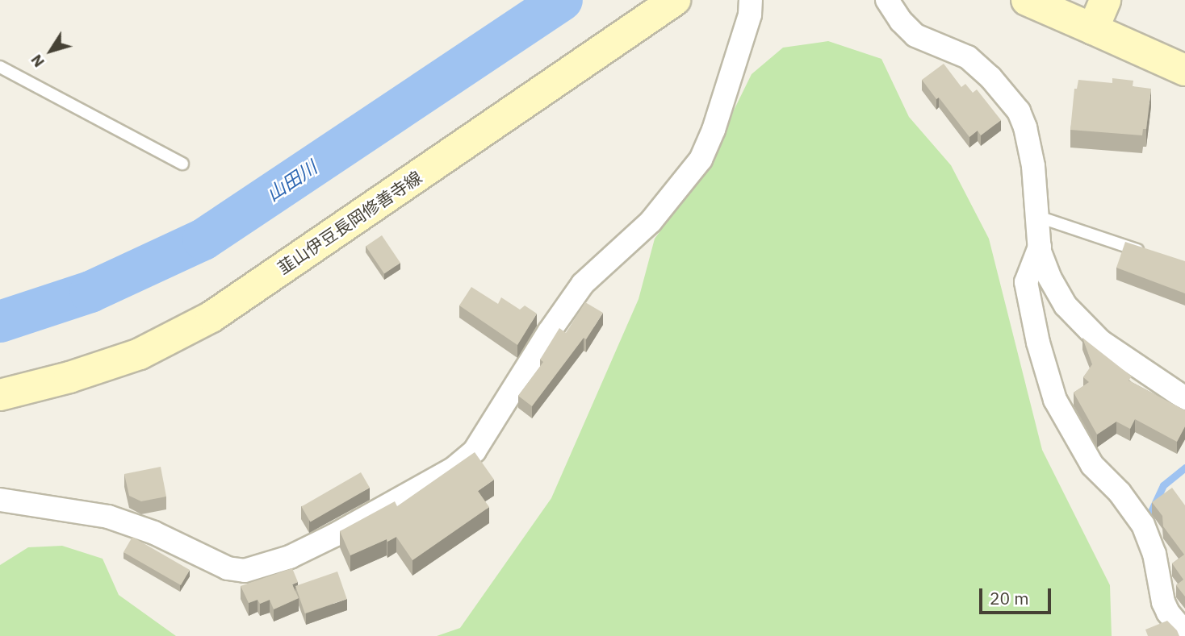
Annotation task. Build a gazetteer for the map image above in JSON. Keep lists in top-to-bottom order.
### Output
{
  "streets": {
    "main road": ["韮山伊豆長岡修善寺線"]
  },
  "water": ["山田川"],
  "scale_bar": "20 m",
  "north": "bottom left"
}
